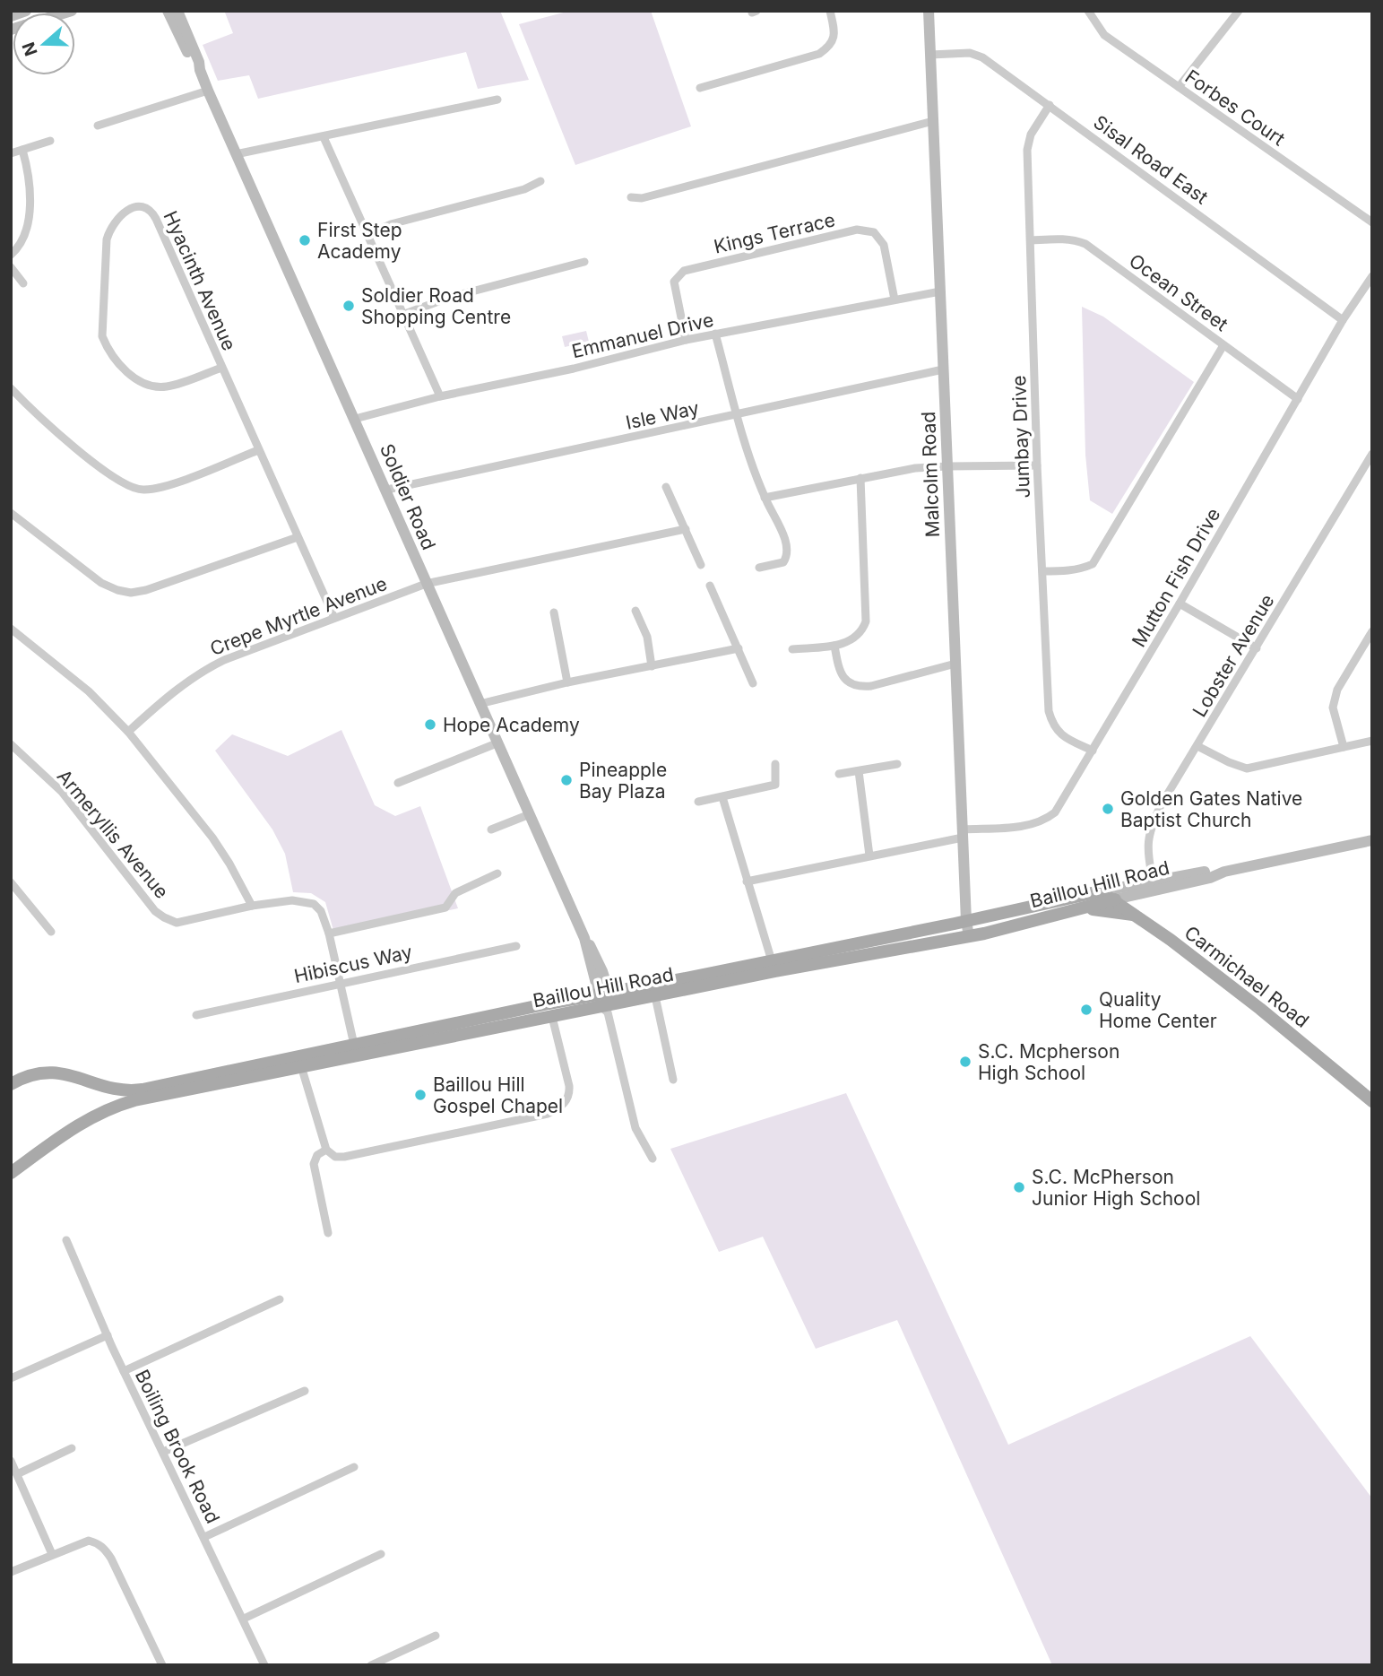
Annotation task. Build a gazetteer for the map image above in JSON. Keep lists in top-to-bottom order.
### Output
{
  "streets": {
    "main road": [
      "Malcolm Road",
      "Soldier Road",
      "Baillou Hill Road",
      "Carmichael Road"
    ],
    "street": [
      "Forbes Court",
      "Sisal Road East",
      "Kings Terrace",
      "Hyacinth Avenue",
      "Ocean Street",
      "Emmanuel Drive",
      "Isle Way",
      "Jumbay Drive",
      "Mutton Fish Drive",
      "Crepe Myrtle Avenue",
      "Lobster Avenue",
      "Armeryllis Avenue",
      "Hibiscus Way",
      "Boiling Brook Road"
    ]
  },
  "crossings": [
    ["Sisal Road East", "Jumbay Drive"],
    ["Sisal Road East", "Malcolm Road"],
    ["Sisal Road East", "Mutton Fish Drive"],
    ["Kings Terrace", "Emmanuel Drive"],
    ["Ocean Street", "Jumbay Drive"],
    ["Ocean Street", "Mutton Fish Drive"],
    ["Emmanuel Drive", "Malcolm Road"],
    ["Emmanuel Drive", "Soldier Road"],
    ["Isle Way", "Malcolm Road"],
    ["Isle Way", "Soldier Road"],
    ["Jumbay Drive", "Mutton Fish Drive"],
    ["Malcolm Road", "Mutton Fish Drive"],
    ["Malcolm Road", "Baillou Hill Road"],
    ["Soldier Road", "Crepe Myrtle Avenue"],
    ["Soldier Road", "Baillou Hill Road"],
    ["Lobster Avenue", "Baillou Hill Road"],
    ["Armeryllis Avenue", "Baillou Hill Road"],
    ["Armeryllis Avenue", "Hibiscus Way"],
    ["Baillou Hill Road", "Carmichael Road"]
  ],
  "places": [
    "First Step Academy",
    "Soldier Road Shopping Centre",
    "Hope Academy",
    "Pineapple Bay Plaza",
    "Golden Gates Native Baptist Church",
    "Quality Home Center",
    "S.C. Mcpherson High School",
    "Baillou Hill Gospel Chapel",
    "S.C. McPherson Junior High School"
  ],
  "north": "left"
}
